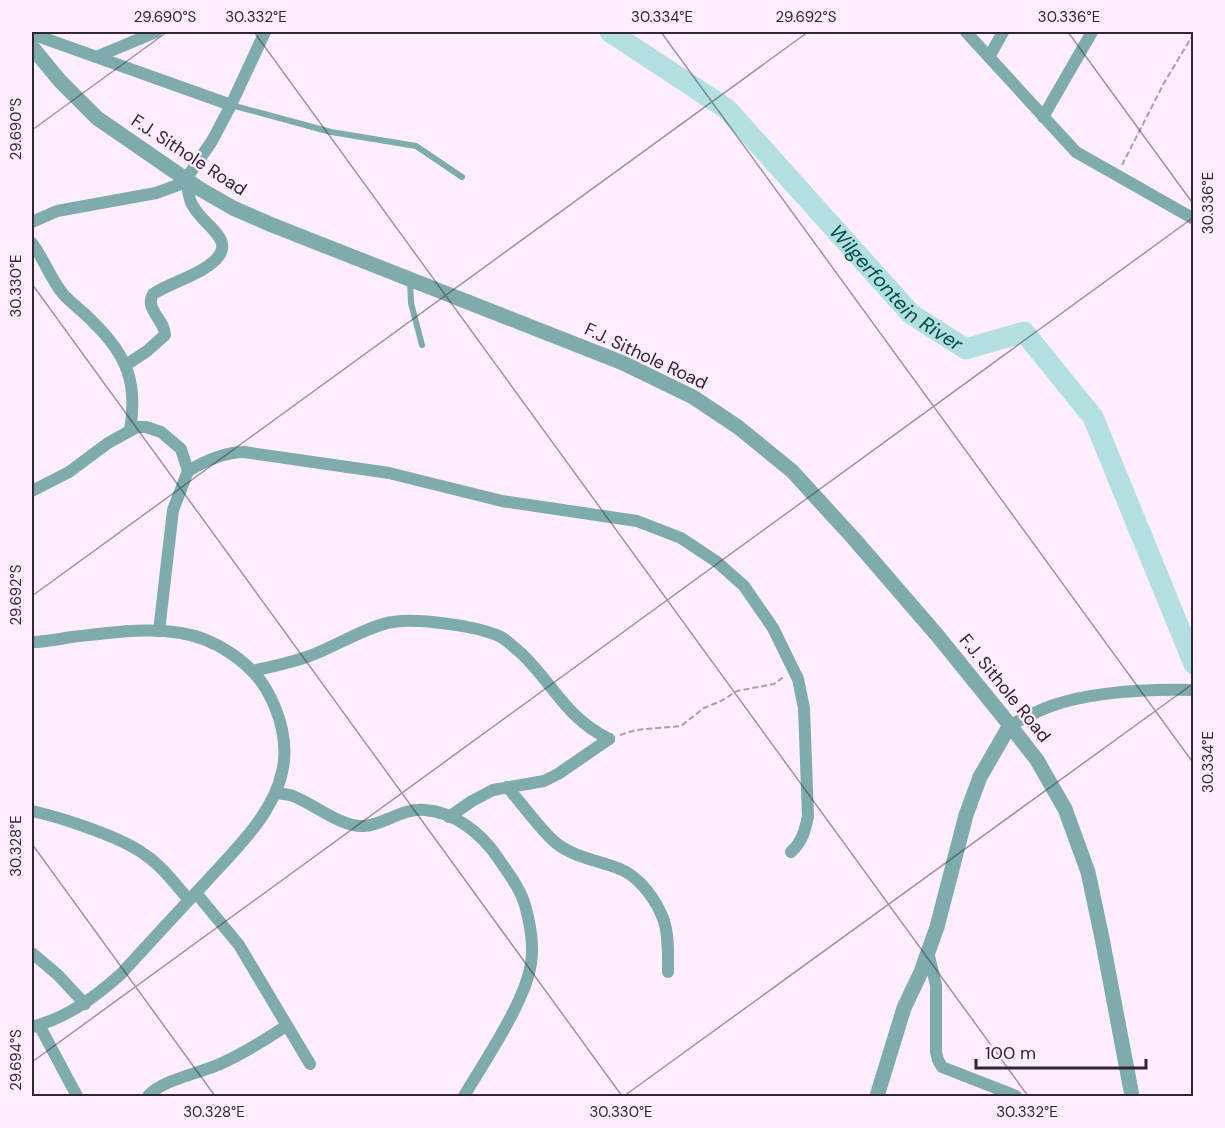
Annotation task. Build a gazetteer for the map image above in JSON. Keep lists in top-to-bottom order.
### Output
{
  "streets": {
    "street": ["F.J. Sithole Road"]
  },
  "water": ["Wilgerfontein River"],
  "scale_bar": "100 m",
  "coordinates": [
    "29.690°S",
    "30.332°E",
    "30.334°E",
    "29.692°S",
    "30.336°E",
    "30.330°E",
    "30.328°E",
    "29.694°S"
  ]
}
